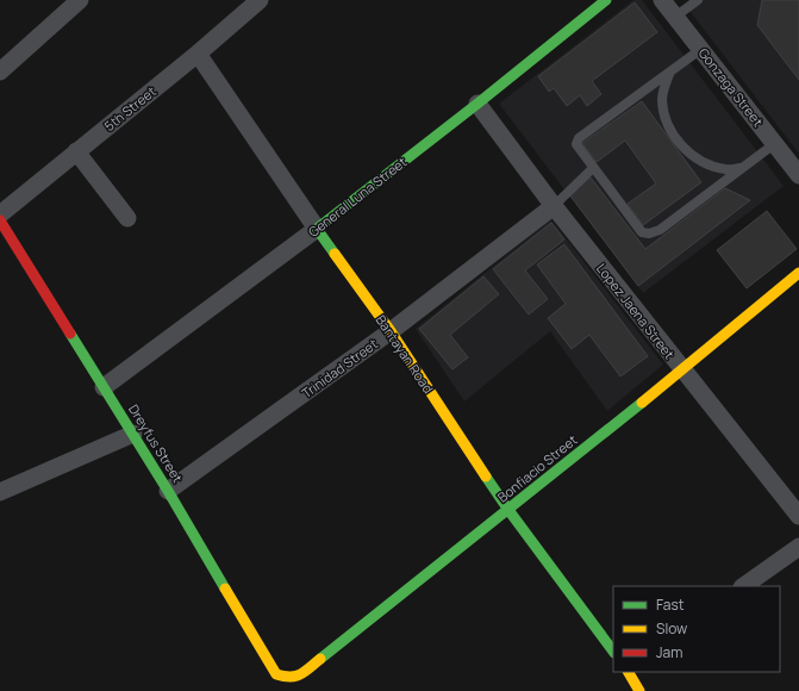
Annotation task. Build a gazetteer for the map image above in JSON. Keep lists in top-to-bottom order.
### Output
{
  "streets": {
    "street": [
      "Gonzaga Street",
      "5th Street",
      "General Luna Street",
      "Lopez Jaena Street",
      "Bantayan Road",
      "Trinidad Street",
      "Dreyfus Street",
      "Bonfiacio Street"
    ]
  },
  "crossings": [
    ["5th Street", "Bantayan Road"],
    ["General Luna Street", "Lopez Jaena Street"],
    ["General Luna Street", "Bantayan Road"],
    ["General Luna Street", "Dreyfus Street"],
    ["Lopez Jaena Street", "Trinidad Street"],
    ["Lopez Jaena Street", "Bonfiacio Street"],
    ["Bantayan Road", "Trinidad Street"],
    ["Bantayan Road", "Bonfiacio Street"],
    ["Trinidad Street", "Dreyfus Street"],
    ["Dreyfus Street", "Bonfiacio Street"]
  ],
  "legend": ["Fast", "Slow", "Jam"]
}
